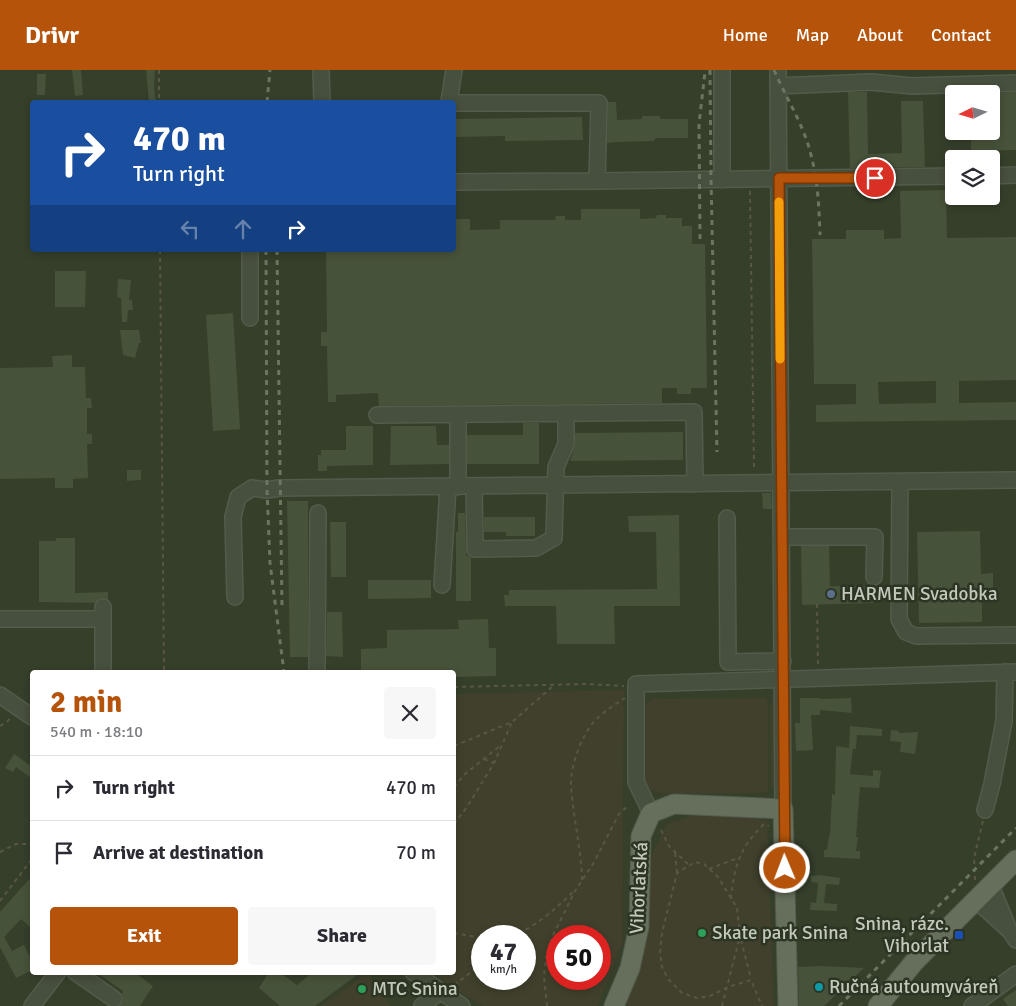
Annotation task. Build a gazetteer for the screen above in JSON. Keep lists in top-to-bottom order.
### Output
{
  "streets": {
    "main road": ["Vihorlatská"]
  },
  "places": {
    "other": [
      "HARMEN Svadobka",
      "Skate park Snina",
      "Ručná autoumyváreň",
      "MTC Snina"
    ],
    "transit": ["Snina, rázc. Vihorlat"]
  },
  "north": "left",
  "page": {
    "header": "Drivr",
    "nav": [
      "Home",
      "Map",
      "About",
      "Contact"
    ],
    "turn": ["470 m", "Turn right"],
    "heading": ["2 min", "540 m · 18:10"],
    "list": [
      {
        "name": "Turn right",
        "value": "470 m"
      },
      {
        "name": "Arrive at destination",
        "value": "70 m"
      }
    ],
    "buttons": ["Exit", "Share"],
    "speed": "47 km/h",
    "limit": "50"
  }
}
